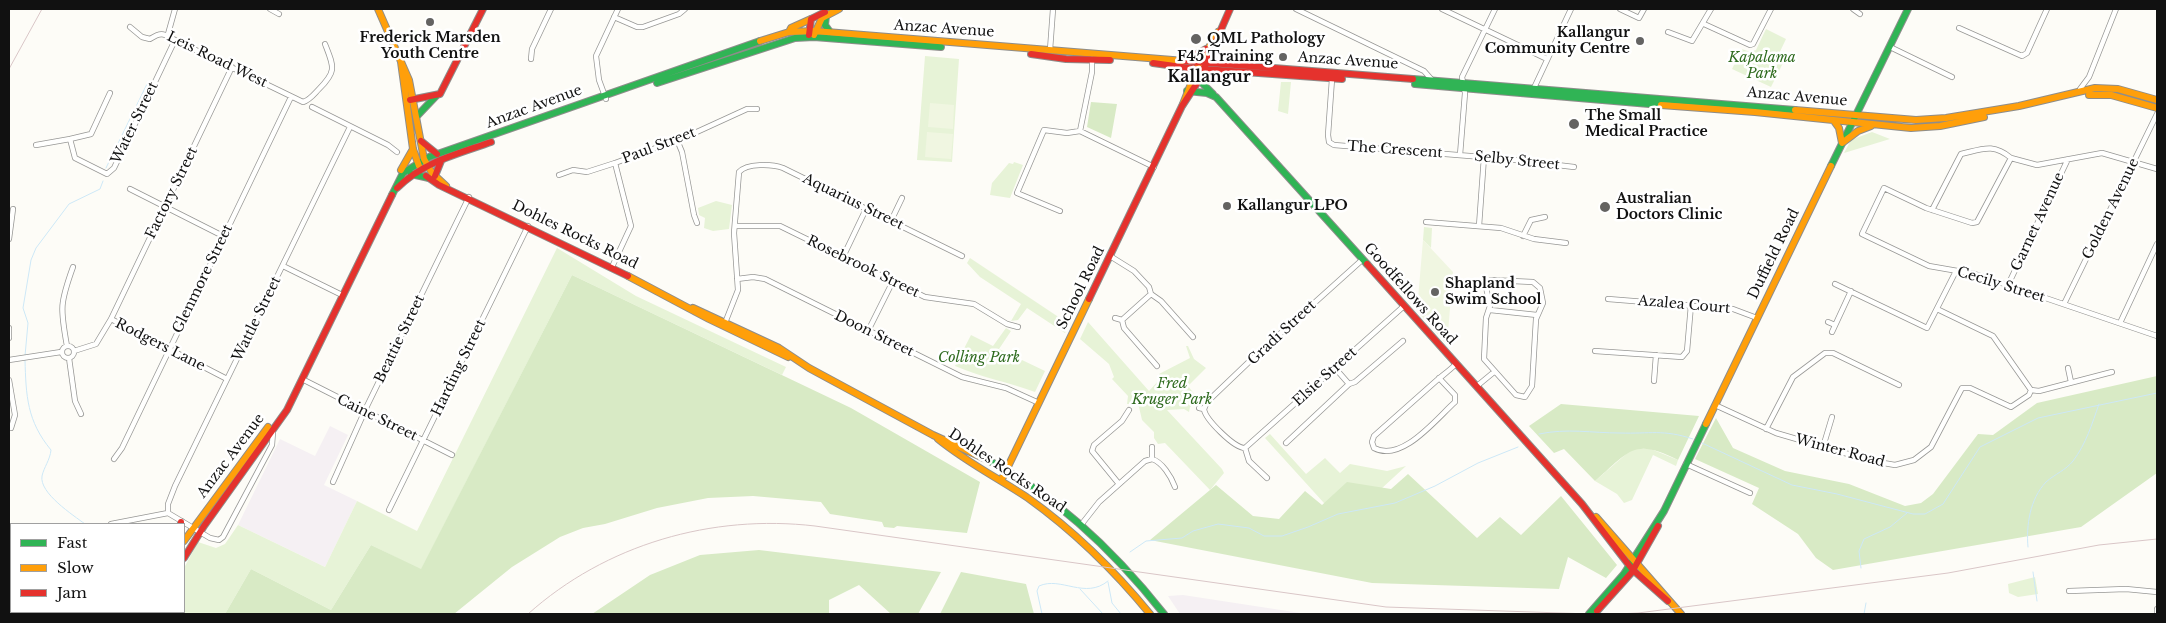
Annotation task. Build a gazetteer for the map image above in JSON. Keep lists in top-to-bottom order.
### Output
{
  "streets": {
    "main road": [
      "Anzac Avenue",
      "Dohles Rocks Road",
      "Duffield Road",
      "School Road",
      "Goodfellows Road"
    ],
    "street": [
      "Leis Road West",
      "Water Street",
      "Paul Street",
      "The Crescent",
      "Selby Street",
      "Factory Street",
      "Aquarius Street",
      "Golden Avenue",
      "Garnet Avenue",
      "Rosebrook Street",
      "Glenmore Street",
      "Cecily Street",
      "Azalea Court",
      "Wattle Street",
      "Gradi Street",
      "Doon Street",
      "Beattie Street",
      "Rodgers Lane",
      "Harding Street",
      "Elsie Street",
      "Caine Street",
      "Winter Road"
    ]
  },
  "crossings": [
    ["Anzac Avenue", "The Crescent"],
    ["Anzac Avenue", "Dohles Rocks Road"],
    ["Anzac Avenue", "Duffield Road"],
    ["Anzac Avenue", "School Road"],
    ["Anzac Avenue", "Caine Street"],
    ["Leis Road West", "Water Street"],
    ["Leis Road West", "Factory Street"],
    ["Leis Road West", "Glenmore Street"],
    ["The Crescent", "Selby Street"],
    ["Factory Street", "Rodgers Lane"],
    ["Aquarius Street", "Rosebrook Street"],
    ["Golden Avenue", "Cecily Street"],
    ["Garnet Avenue", "Cecily Street"],
    ["Dohles Rocks Road", "School Road"],
    ["Dohles Rocks Road", "Beattie Street"],
    ["Dohles Rocks Road", "Harding Street"],
    ["Duffield Road", "Goodfellows Road"],
    ["Duffield Road", "Azalea Court"],
    ["Duffield Road", "Winter Road"],
    ["Glenmore Street", "Rodgers Lane"],
    ["School Road", "Goodfellows Road"],
    ["School Road", "Doon Street"],
    ["Goodfellows Road", "Gradi Street"],
    ["Goodfellows Road", "Elsie Street"],
    ["Wattle Street", "Rodgers Lane"],
    ["Gradi Street", "Elsie Street"],
    ["Beattie Street", "Caine Street"],
    ["Harding Street", "Caine Street"]
  ],
  "districts": ["Kallangur"],
  "parks": ["Kapalama Park", "Colling Park", "Fred Kruger Park"],
  "places": [
    "Frederick Marsden Youth Centre",
    "QML Pathology",
    "Kallangur Community Centre",
    "F45 Training",
    "The Small Medical Practice",
    "Kallangur LPO",
    "Australian Doctors Clinic",
    "Shapland Swim School"
  ],
  "legend": ["Fast", "Slow", "Jam"]
}
